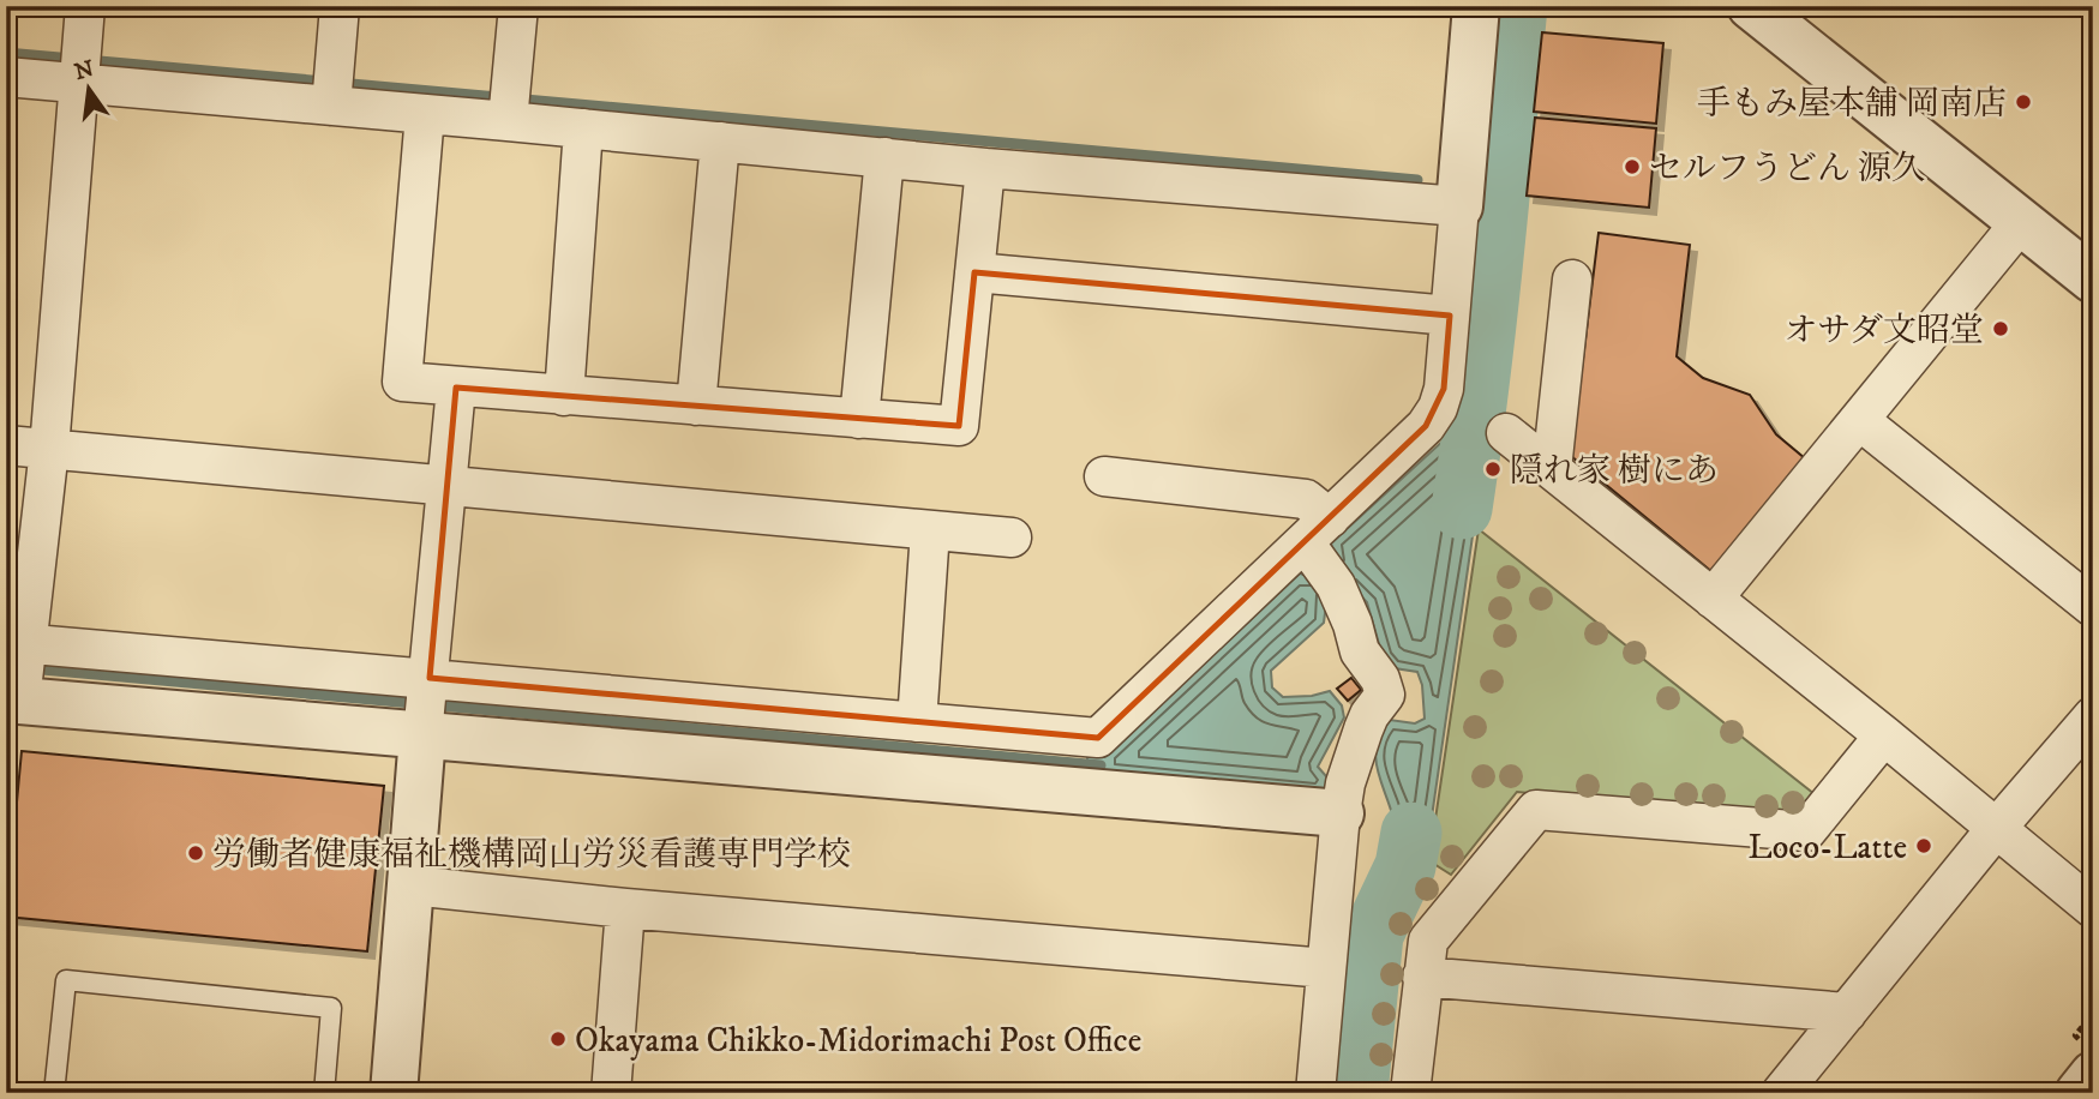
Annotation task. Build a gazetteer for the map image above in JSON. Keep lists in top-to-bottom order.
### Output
{
  "places": [
    "手もみ屋本舗 岡南店",
    "セルフうどん 源久",
    "オサダ文昭堂",
    "隠れ家 樹にあ",
    "Loco-Latte",
    "労働者健康福祉機構岡山労災看護専門学校",
    "Okayama Chikko-Midorimachi Post Office"
  ],
  "north": "top"
}
